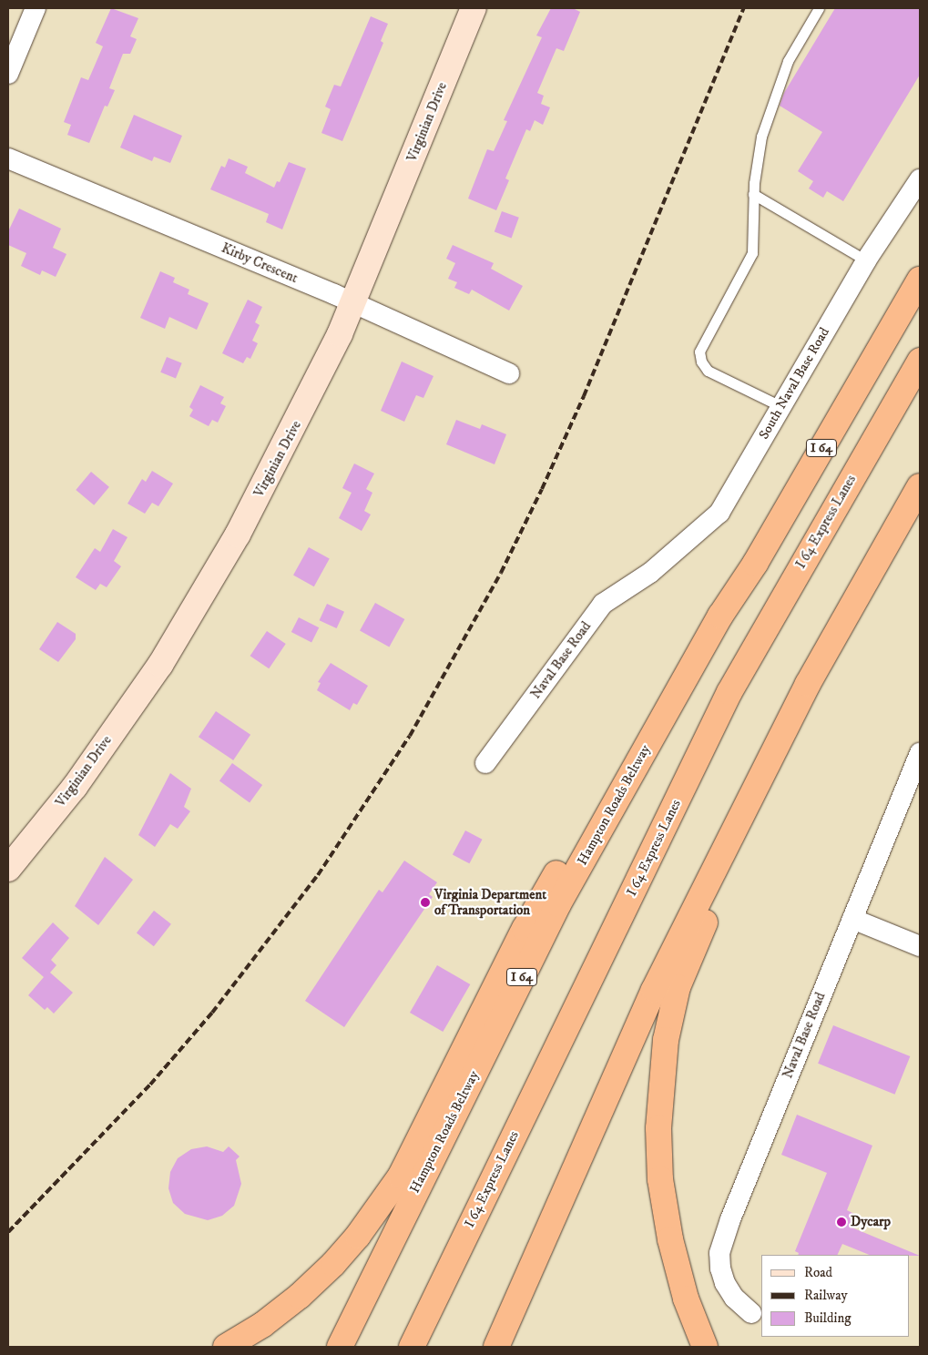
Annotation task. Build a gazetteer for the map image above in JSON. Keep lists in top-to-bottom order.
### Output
{
  "streets": {
    "highway": ["I 64", "I 64 Express Lanes", "Hampton Roads Beltway"],
    "street": [
      "Virginian Drive",
      "Kirby Crescent",
      "South Naval Base Road",
      "Naval Base Road"
    ]
  },
  "crossings": [
    ["Virginian Drive", "Kirby Crescent"],
    ["South Naval Base Road", "Naval Base Road"]
  ],
  "places": ["Virginia Department of Transportation", "Dycarp"],
  "legend": ["Road", "Railway", "Building"]
}
